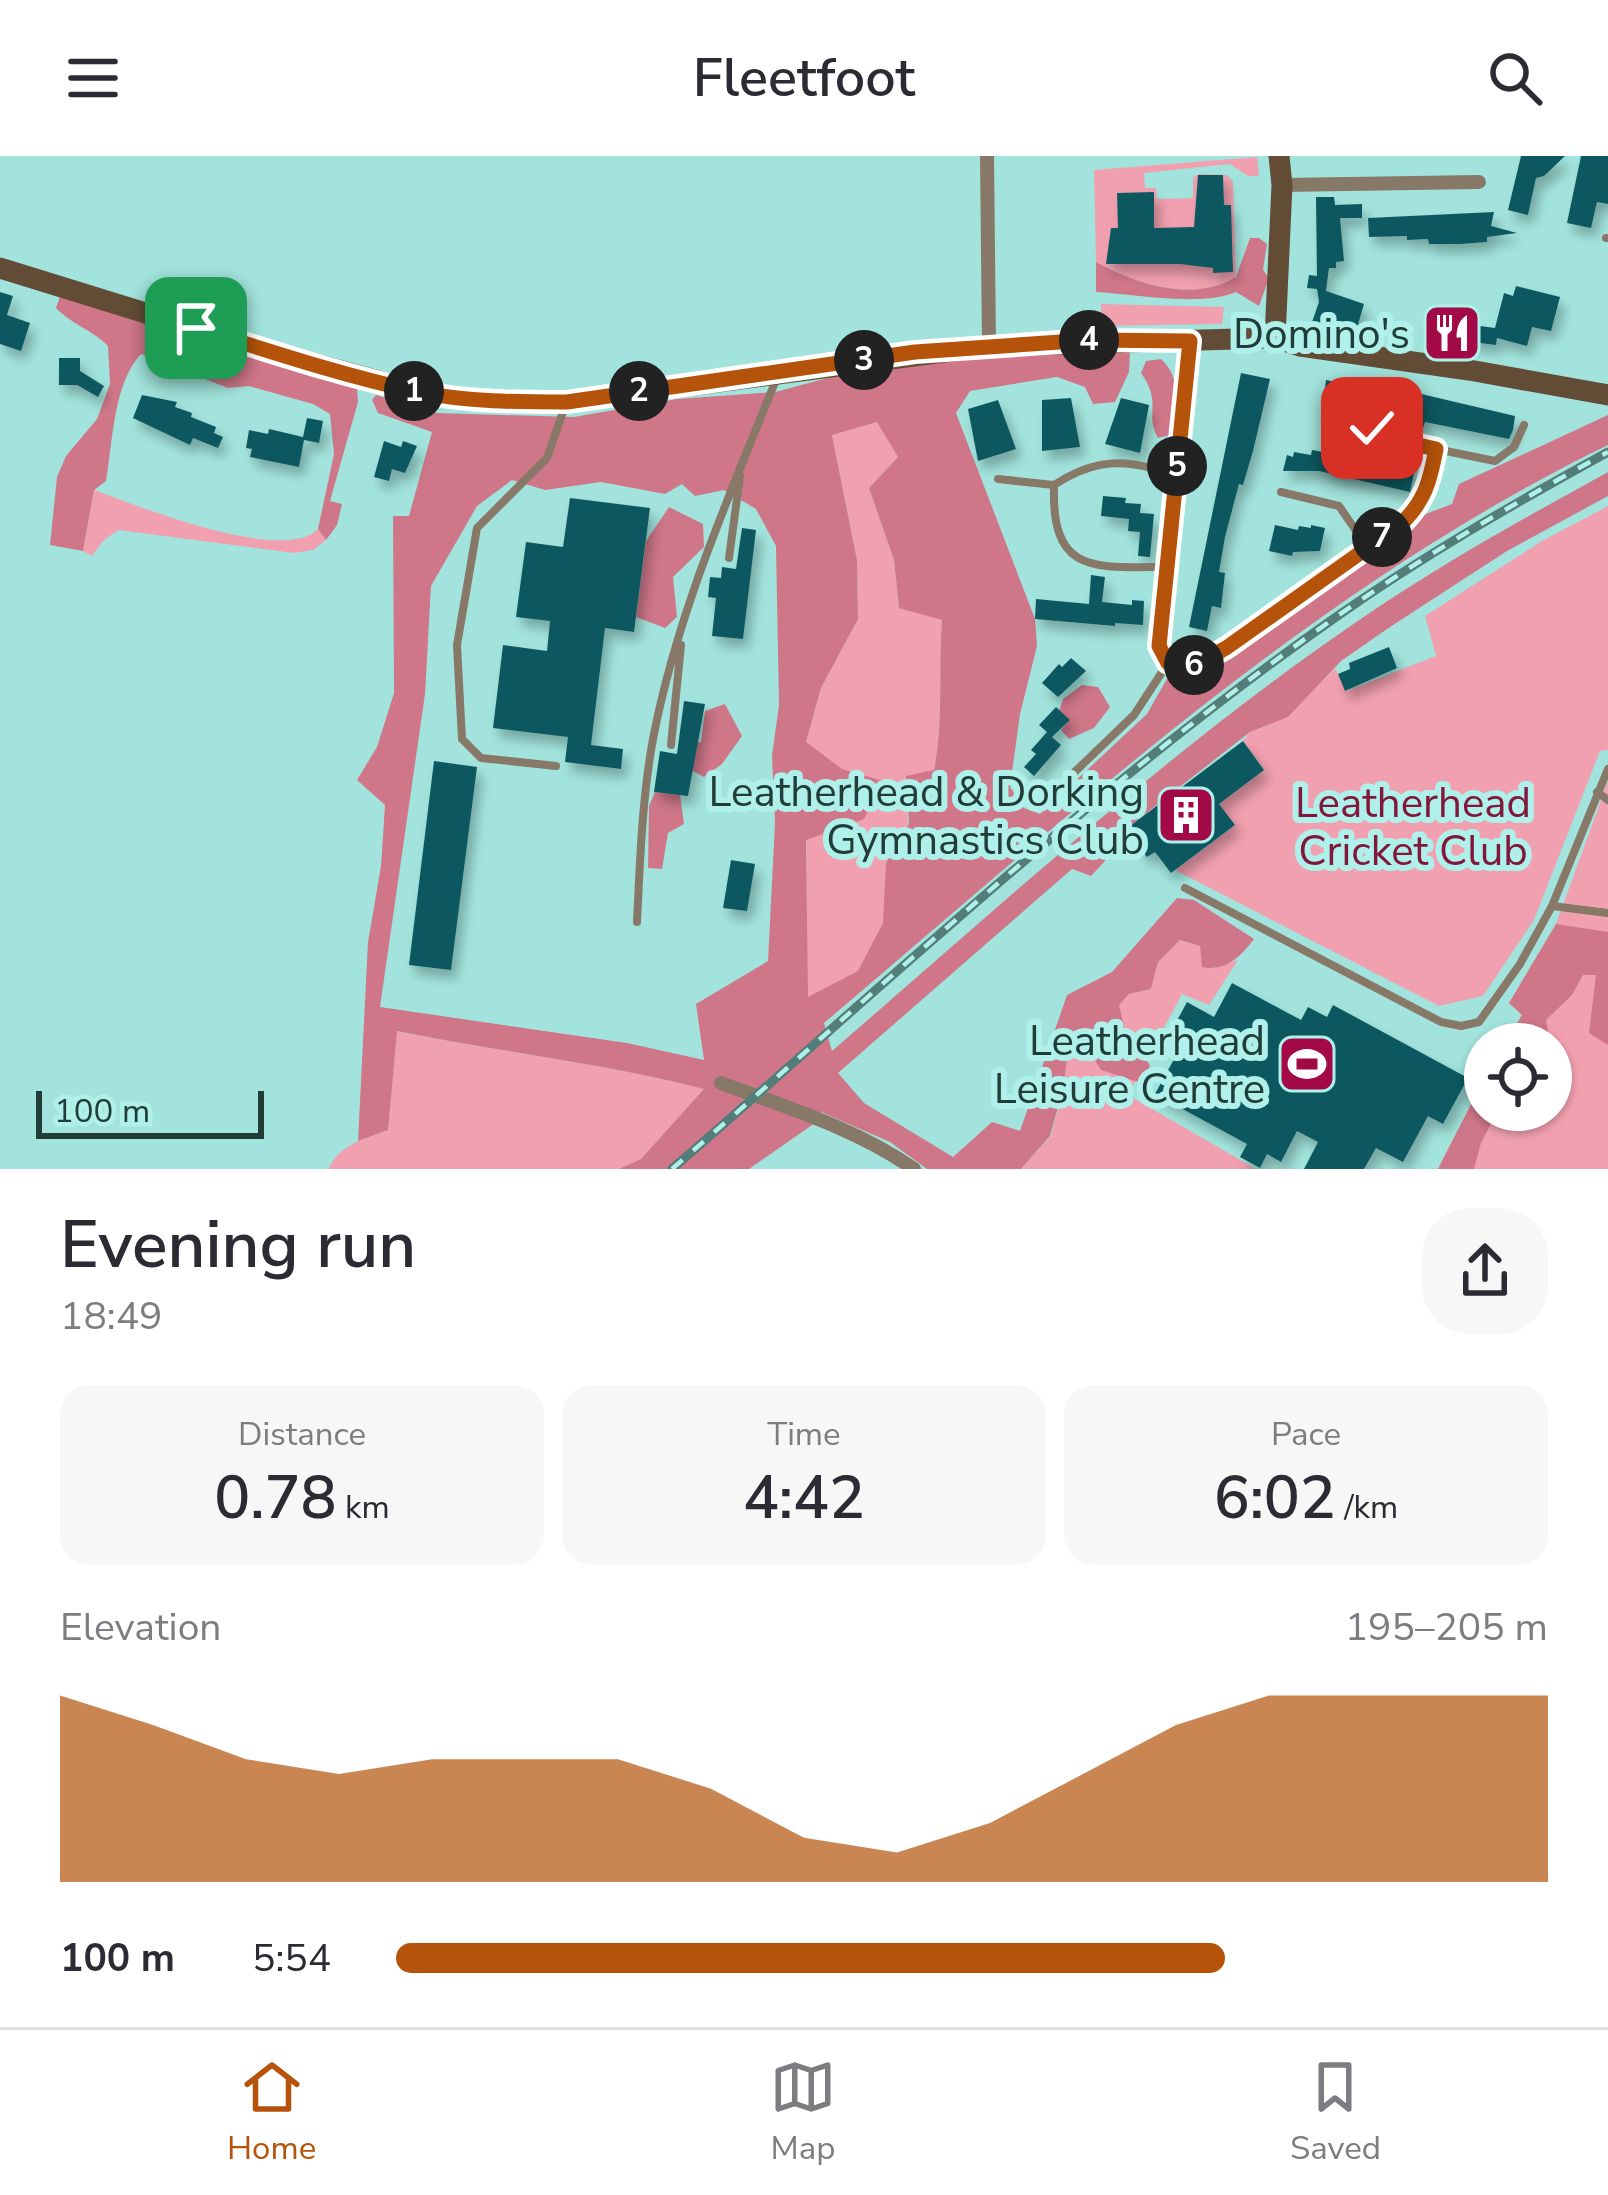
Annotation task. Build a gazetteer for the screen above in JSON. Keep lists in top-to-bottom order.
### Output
{
  "parks": ["Leatherhead Cricket Club"],
  "places": {
    "restaurant": ["Domino's"],
    "building": ["Leatherhead & Dorking Gymnastics Club"],
    "sports": ["Leatherhead Leisure Centre"]
  },
  "scale_bar": "100 m",
  "page": {
    "header": "Fleetfoot",
    "pins": [
      "4",
      "3",
      "1",
      "2",
      "5",
      "7",
      "6"
    ],
    "scale": "100 m",
    "heading": ["Evening run", "18:49"],
    "stats": [
      ["Distance", "0.78 km"],
      ["Time", "4:42"],
      ["Pace", "6:02 /km"]
    ],
    "chart": ["Elevation", "195–205 m"],
    "list": [
      {
        "name": "100 m",
        "note": "5:54"
      }
    ],
    "tabs": ["Home", "Map", "Saved"]
  }
}
